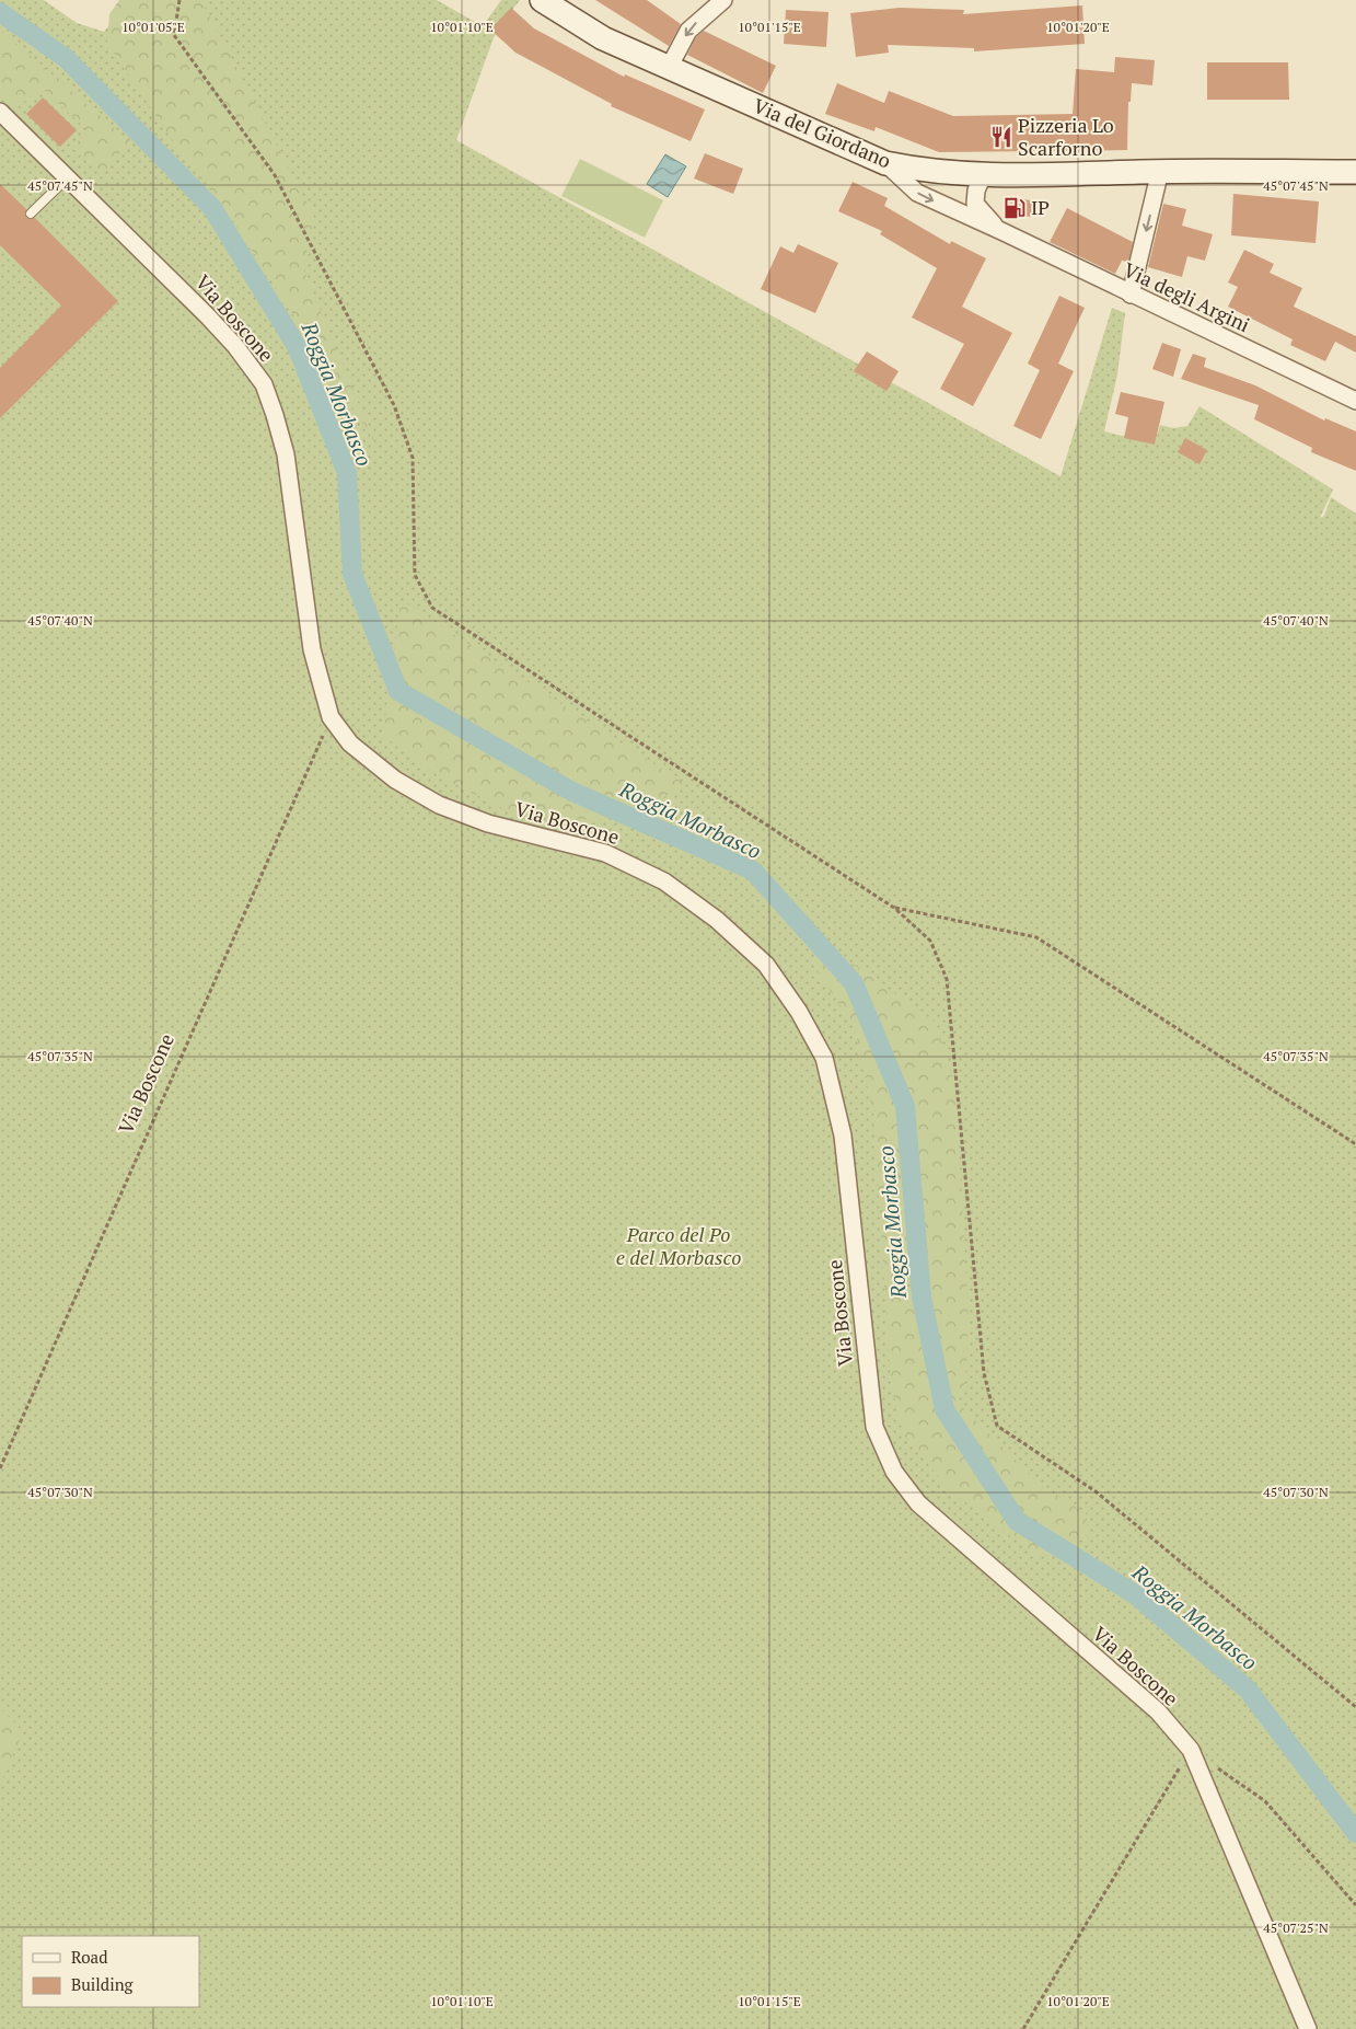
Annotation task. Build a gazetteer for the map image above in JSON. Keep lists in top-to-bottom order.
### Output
{
  "streets": {
    "street": ["Via del Giordano", "Via degli Argini", "Via Boscone"]
  },
  "crossings": [
    ["Via del Giordano", "Via degli Argini"]
  ],
  "water": ["Roggia Morbasco"],
  "parks": ["Parco del Po e del Morbasco"],
  "places": {
    "restaurant": ["Pizzeria Lo Scarforno"],
    "fuel station": ["IP"]
  },
  "legend": ["Road", "Building"],
  "coordinates": [
    "10°01'05\"E",
    "10°01'10\"E",
    "10°01'15\"E",
    "10°01'20\"E",
    "45°07'45\"N",
    "45°07'40\"N",
    "45°07'35\"N",
    "45°07'30\"N",
    "45°07'25\"N"
  ]
}
